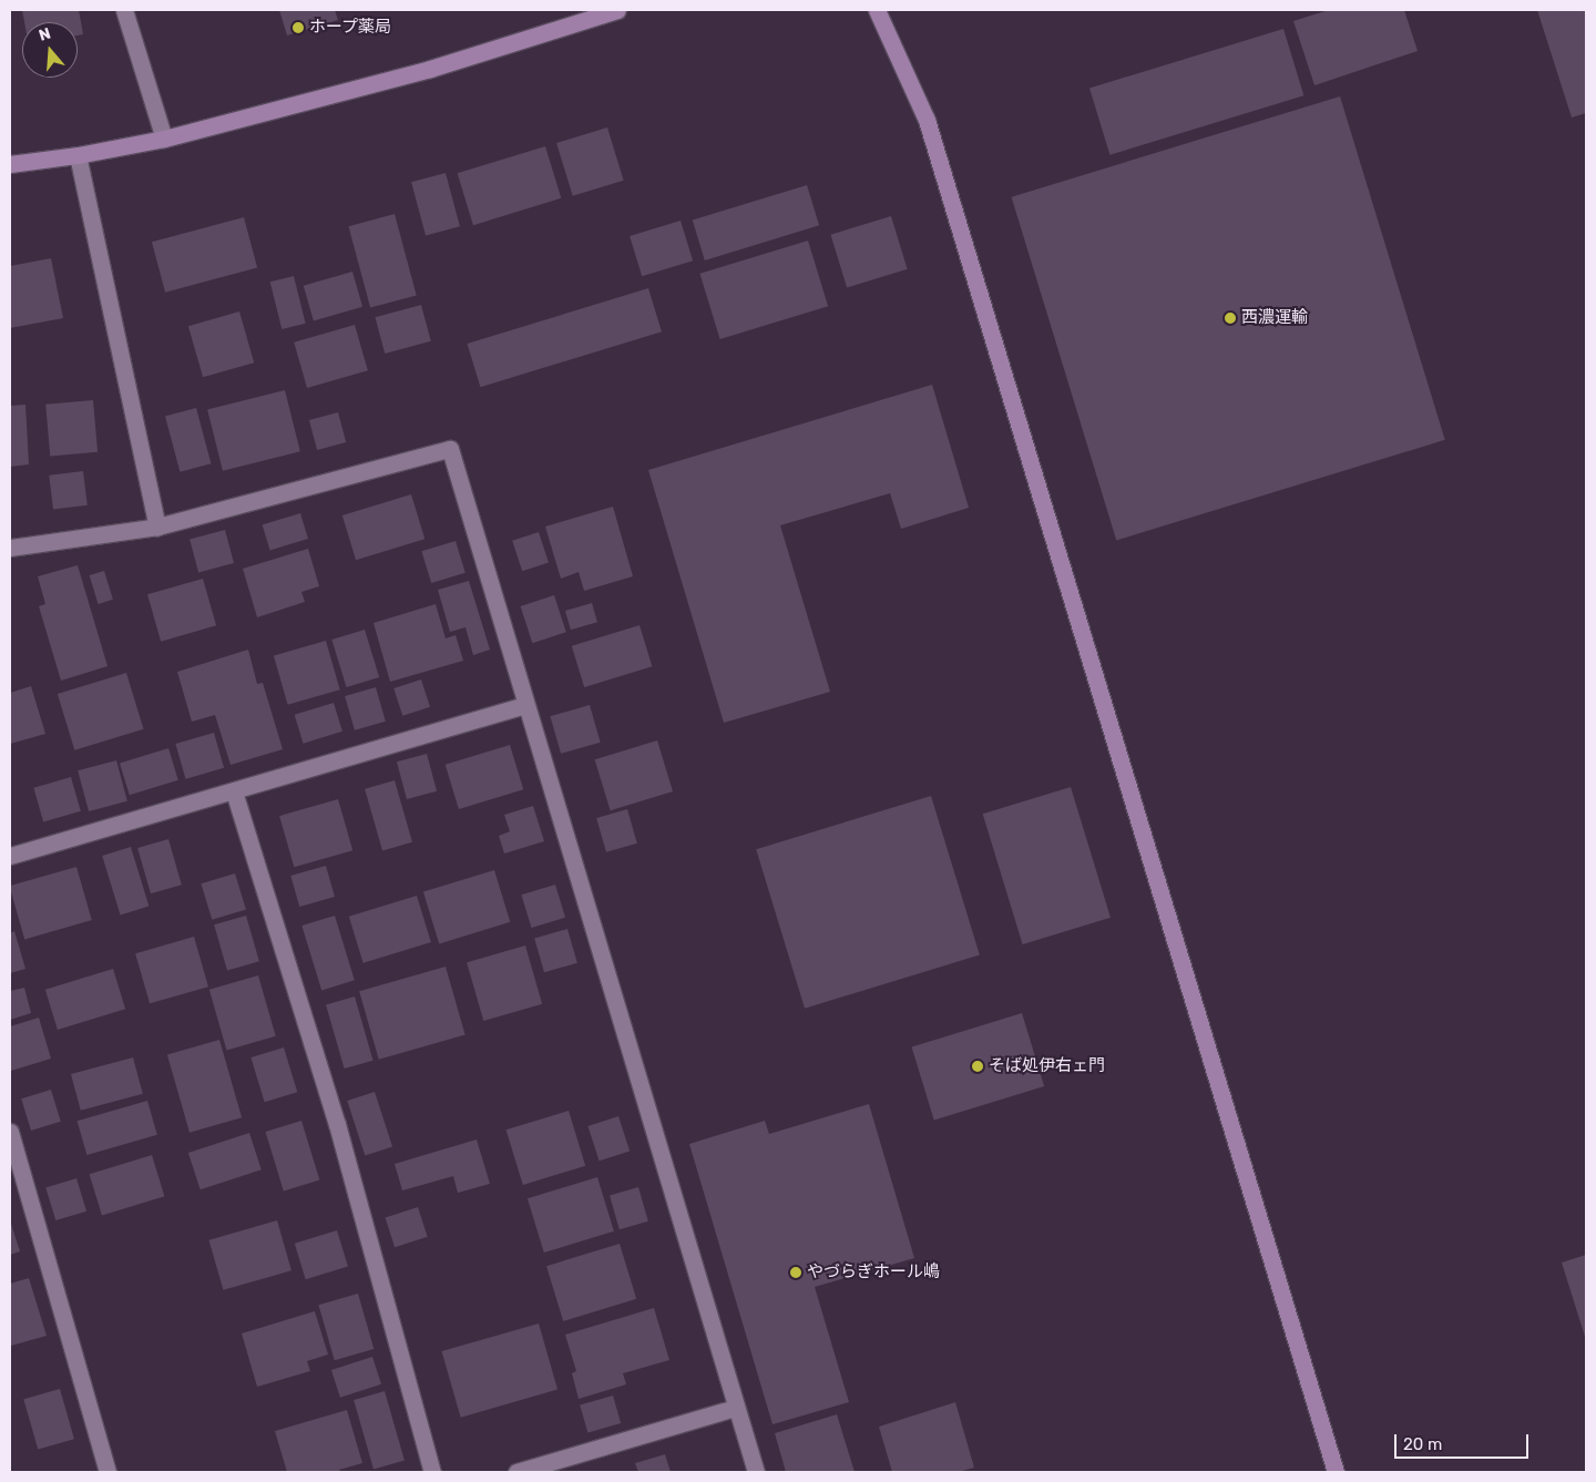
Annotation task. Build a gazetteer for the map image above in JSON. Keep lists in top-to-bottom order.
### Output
{
  "places": [
    "ホープ薬局",
    "西濃運輸",
    "そば処伊右ェ門",
    "やづらぎホール嶋"
  ],
  "scale_bar": "20 m",
  "north": "top"
}
